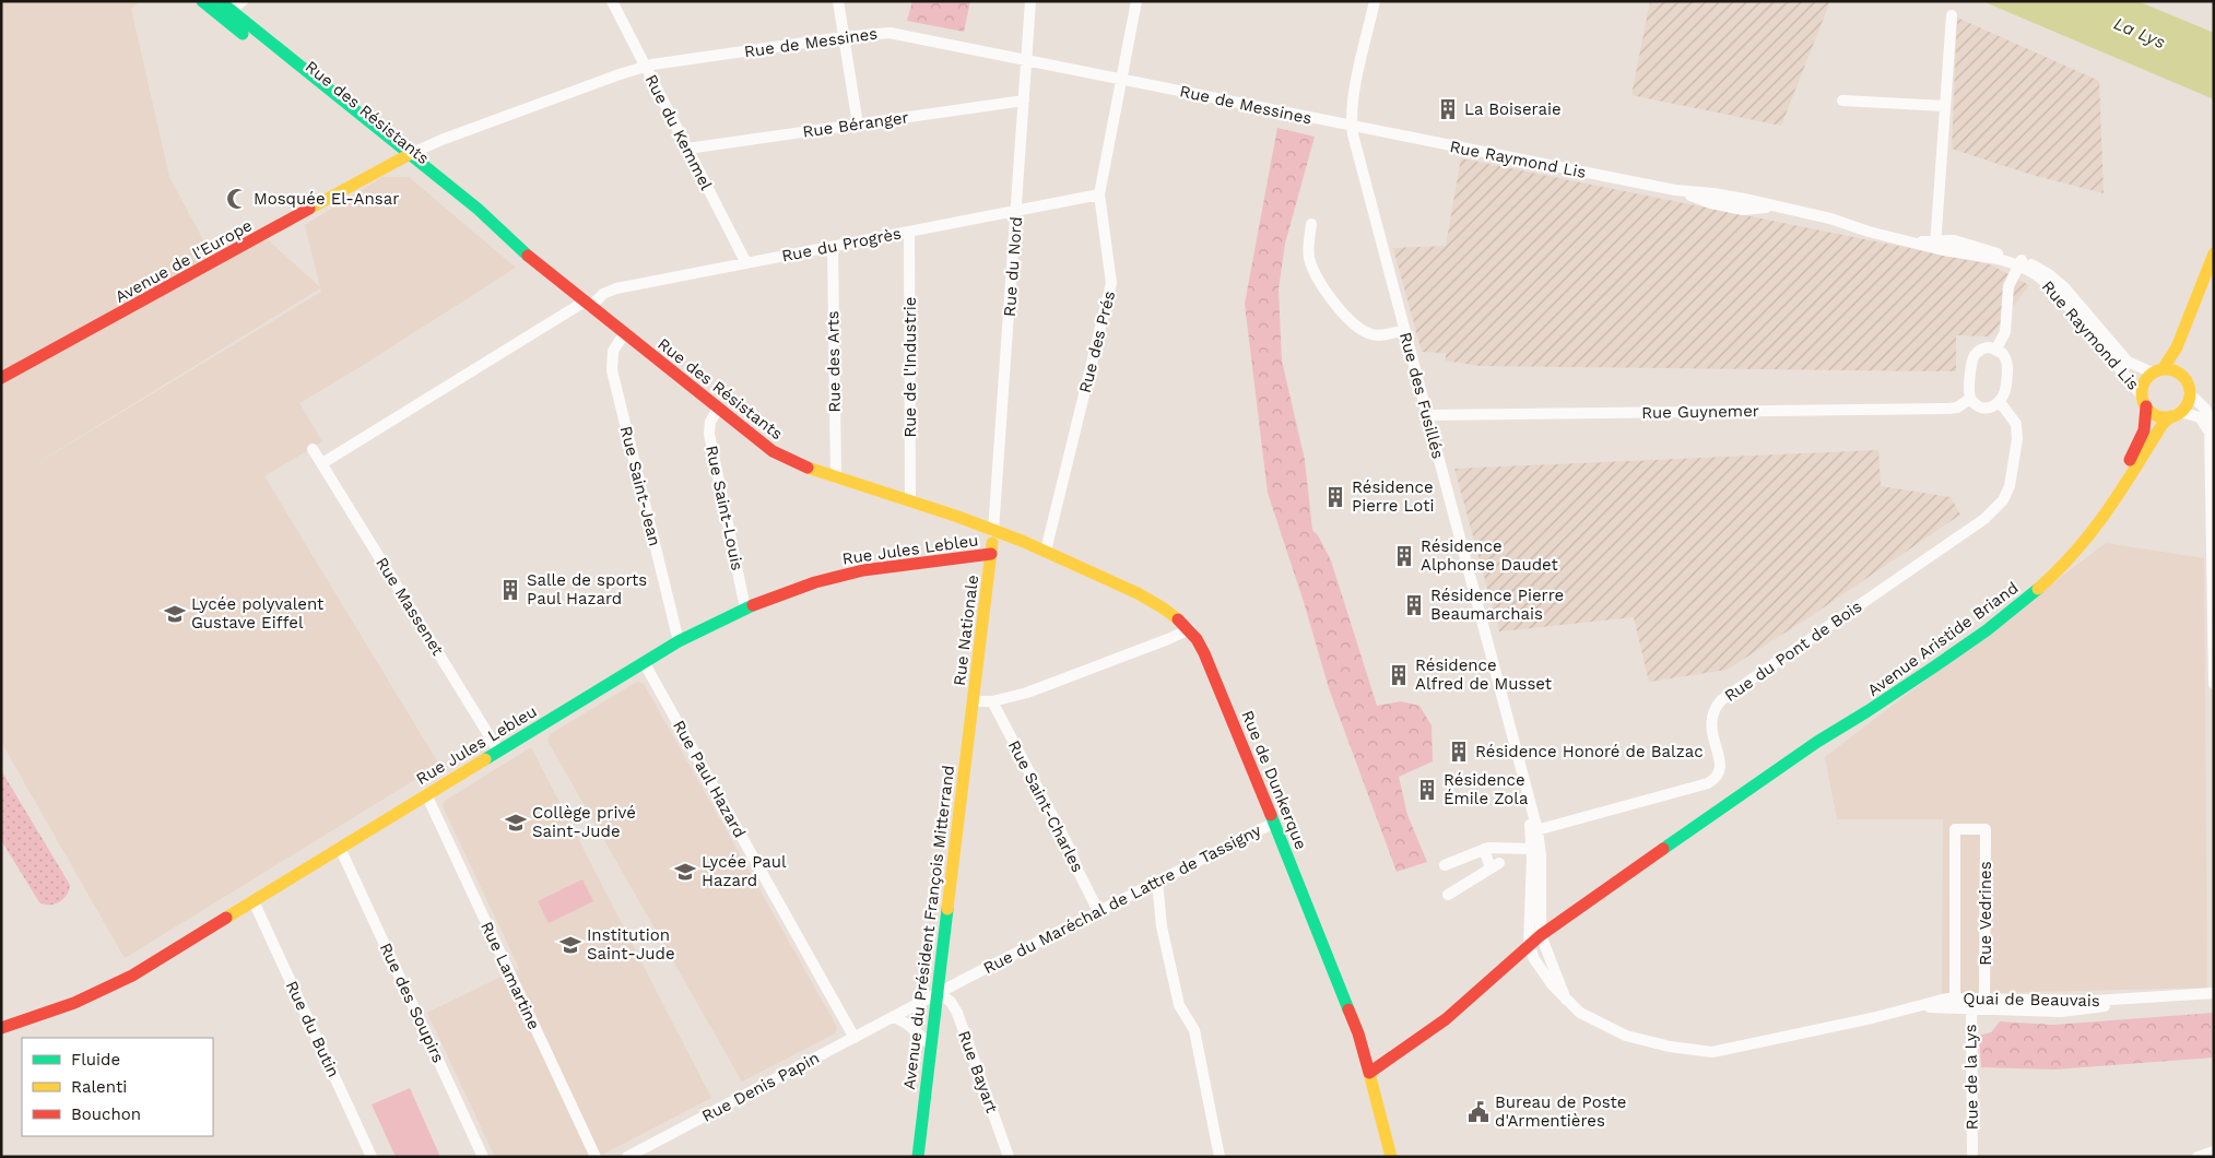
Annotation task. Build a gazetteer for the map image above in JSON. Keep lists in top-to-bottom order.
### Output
{
  "streets": {
    "main road": [
      "Rue des Résistants",
      "Avenue de l'Europe",
      "Rue Jules Lebleu",
      "Rue Nationale",
      "Avenue Aristide Briand",
      "Rue de Dunkerque",
      "Avenue du Président François Mitterrand"
    ],
    "street": [
      "Rue de Messines",
      "Rue Béranger",
      "Rue du Kemmel",
      "Rue Raymond Lis",
      "Rue du Progrès",
      "Rue du Nord",
      "Rue des Prés",
      "Rue des Arts",
      "Rue de l'Industrie",
      "Rue des Fusillés",
      "Rue Guynemer",
      "Rue Saint-Jean",
      "Rue Saint-Louis",
      "Rue Massenet",
      "Rue du Pont de Bois",
      "Rue Paul Hazard",
      "Rue Saint-Charles",
      "Rue du Maréchal de Lattre de Tassigny",
      "Rue Vedrines",
      "Rue Lamartine",
      "Quai de Beauvais",
      "Rue des Soupirs",
      "Rue du Butin",
      "Rue Bayart",
      "Rue de la Lys",
      "Rue Denis Papin"
    ]
  },
  "crossings": [
    ["Rue de Messines", "Rue des Résistants"],
    ["Rue de Messines", "Rue du Kemmel"],
    ["Rue de Messines", "Rue Raymond Lis"],
    ["Rue de Messines", "Avenue de l'Europe"],
    ["Rue de Messines", "Rue du Nord"],
    ["Rue de Messines", "Rue des Prés"],
    ["Rue de Messines", "Rue des Fusillés"],
    ["Rue des Résistants", "Rue du Progrès"],
    ["Rue des Résistants", "Avenue de l'Europe"],
    ["Rue des Résistants", "Rue du Nord"],
    ["Rue des Résistants", "Rue des Arts"],
    ["Rue des Résistants", "Rue de l'Industrie"],
    ["Rue des Résistants", "Rue Saint-Jean"],
    ["Rue des Résistants", "Rue Saint-Louis"],
    ["Rue des Résistants", "Rue Nationale"],
    ["Rue des Résistants", "Rue de Dunkerque"],
    ["Rue Béranger", "Rue du Kemmel"],
    ["Rue Béranger", "Rue du Nord"],
    ["Rue du Kemmel", "Rue du Progrès"],
    ["Rue Raymond Lis", "Rue des Fusillés"],
    ["Rue Raymond Lis", "Avenue Aristide Briand"],
    ["Rue du Progrès", "Rue du Nord"],
    ["Rue du Progrès", "Rue des Prés"],
    ["Rue du Progrès", "Rue des Arts"],
    ["Rue du Progrès", "Rue de l'Industrie"],
    ["Rue du Nord", "Rue Nationale"],
    ["Rue du Nord", "Rue de Dunkerque"],
    ["Rue des Prés", "Rue de Dunkerque"],
    ["Rue des Fusillés", "Rue Guynemer"],
    ["Rue des Fusillés", "Rue du Pont de Bois"],
    ["Rue Guynemer", "Rue du Pont de Bois"],
    ["Rue Saint-Jean", "Rue Jules Lebleu"],
    ["Rue Saint-Louis", "Rue Jules Lebleu"],
    ["Rue Jules Lebleu", "Rue Massenet"],
    ["Rue Jules Lebleu", "Rue Nationale"],
    ["Rue Jules Lebleu", "Rue Paul Hazard"],
    ["Rue Jules Lebleu", "Rue Lamartine"],
    ["Rue Jules Lebleu", "Rue des Soupirs"],
    ["Rue Jules Lebleu", "Rue du Butin"],
    ["Rue Nationale", "Rue de Dunkerque"],
    ["Rue Nationale", "Avenue du Président François Mitterrand"],
    ["Avenue Aristide Briand", "Rue de Dunkerque"],
    ["Avenue Aristide Briand", "Quai de Beauvais"],
    ["Rue Paul Hazard", "Rue Denis Papin"],
    ["Rue de Dunkerque", "Rue du Maréchal de Lattre de Tassigny"],
    ["Rue Saint-Charles", "Rue du Maréchal de Lattre de Tassigny"],
    ["Rue du Maréchal de Lattre de Tassigny", "Avenue du Président François Mitterrand"],
    ["Rue du Maréchal de Lattre de Tassigny", "Rue Bayart"],
    ["Rue du Maréchal de Lattre de Tassigny", "Rue Denis Papin"],
    ["Rue Vedrines", "Quai de Beauvais"],
    ["Avenue du Président François Mitterrand", "Rue Bayart"],
    ["Avenue du Président François Mitterrand", "Rue Denis Papin"],
    ["Quai de Beauvais", "Rue de la Lys"],
    ["Rue Bayart", "Rue Denis Papin"]
  ],
  "water": ["La Lys"],
  "places": {
    "building": [
      "La Boiseraie",
      "Résidence Pierre Loti",
      "Résidence Alphonse Daudet",
      "Salle de sports Paul Hazard",
      "Résidence Pierre Beaumarchais",
      "Résidence Alfred de Musset",
      "Résidence Honoré de Balzac",
      "Résidence Émile Zola"
    ],
    "mosque": ["Mosquée El-Ansar"],
    "school or university": [
      "Lycée polyvalent Gustave Eiffel",
      "Collège privé Saint-Jude",
      "Lycée Paul Hazard",
      "Institution Saint-Jude"
    ],
    "public building": ["Bureau de Poste d'Armentières"]
  },
  "legend": ["Fluide", "Ralenti", "Bouchon"]
}
